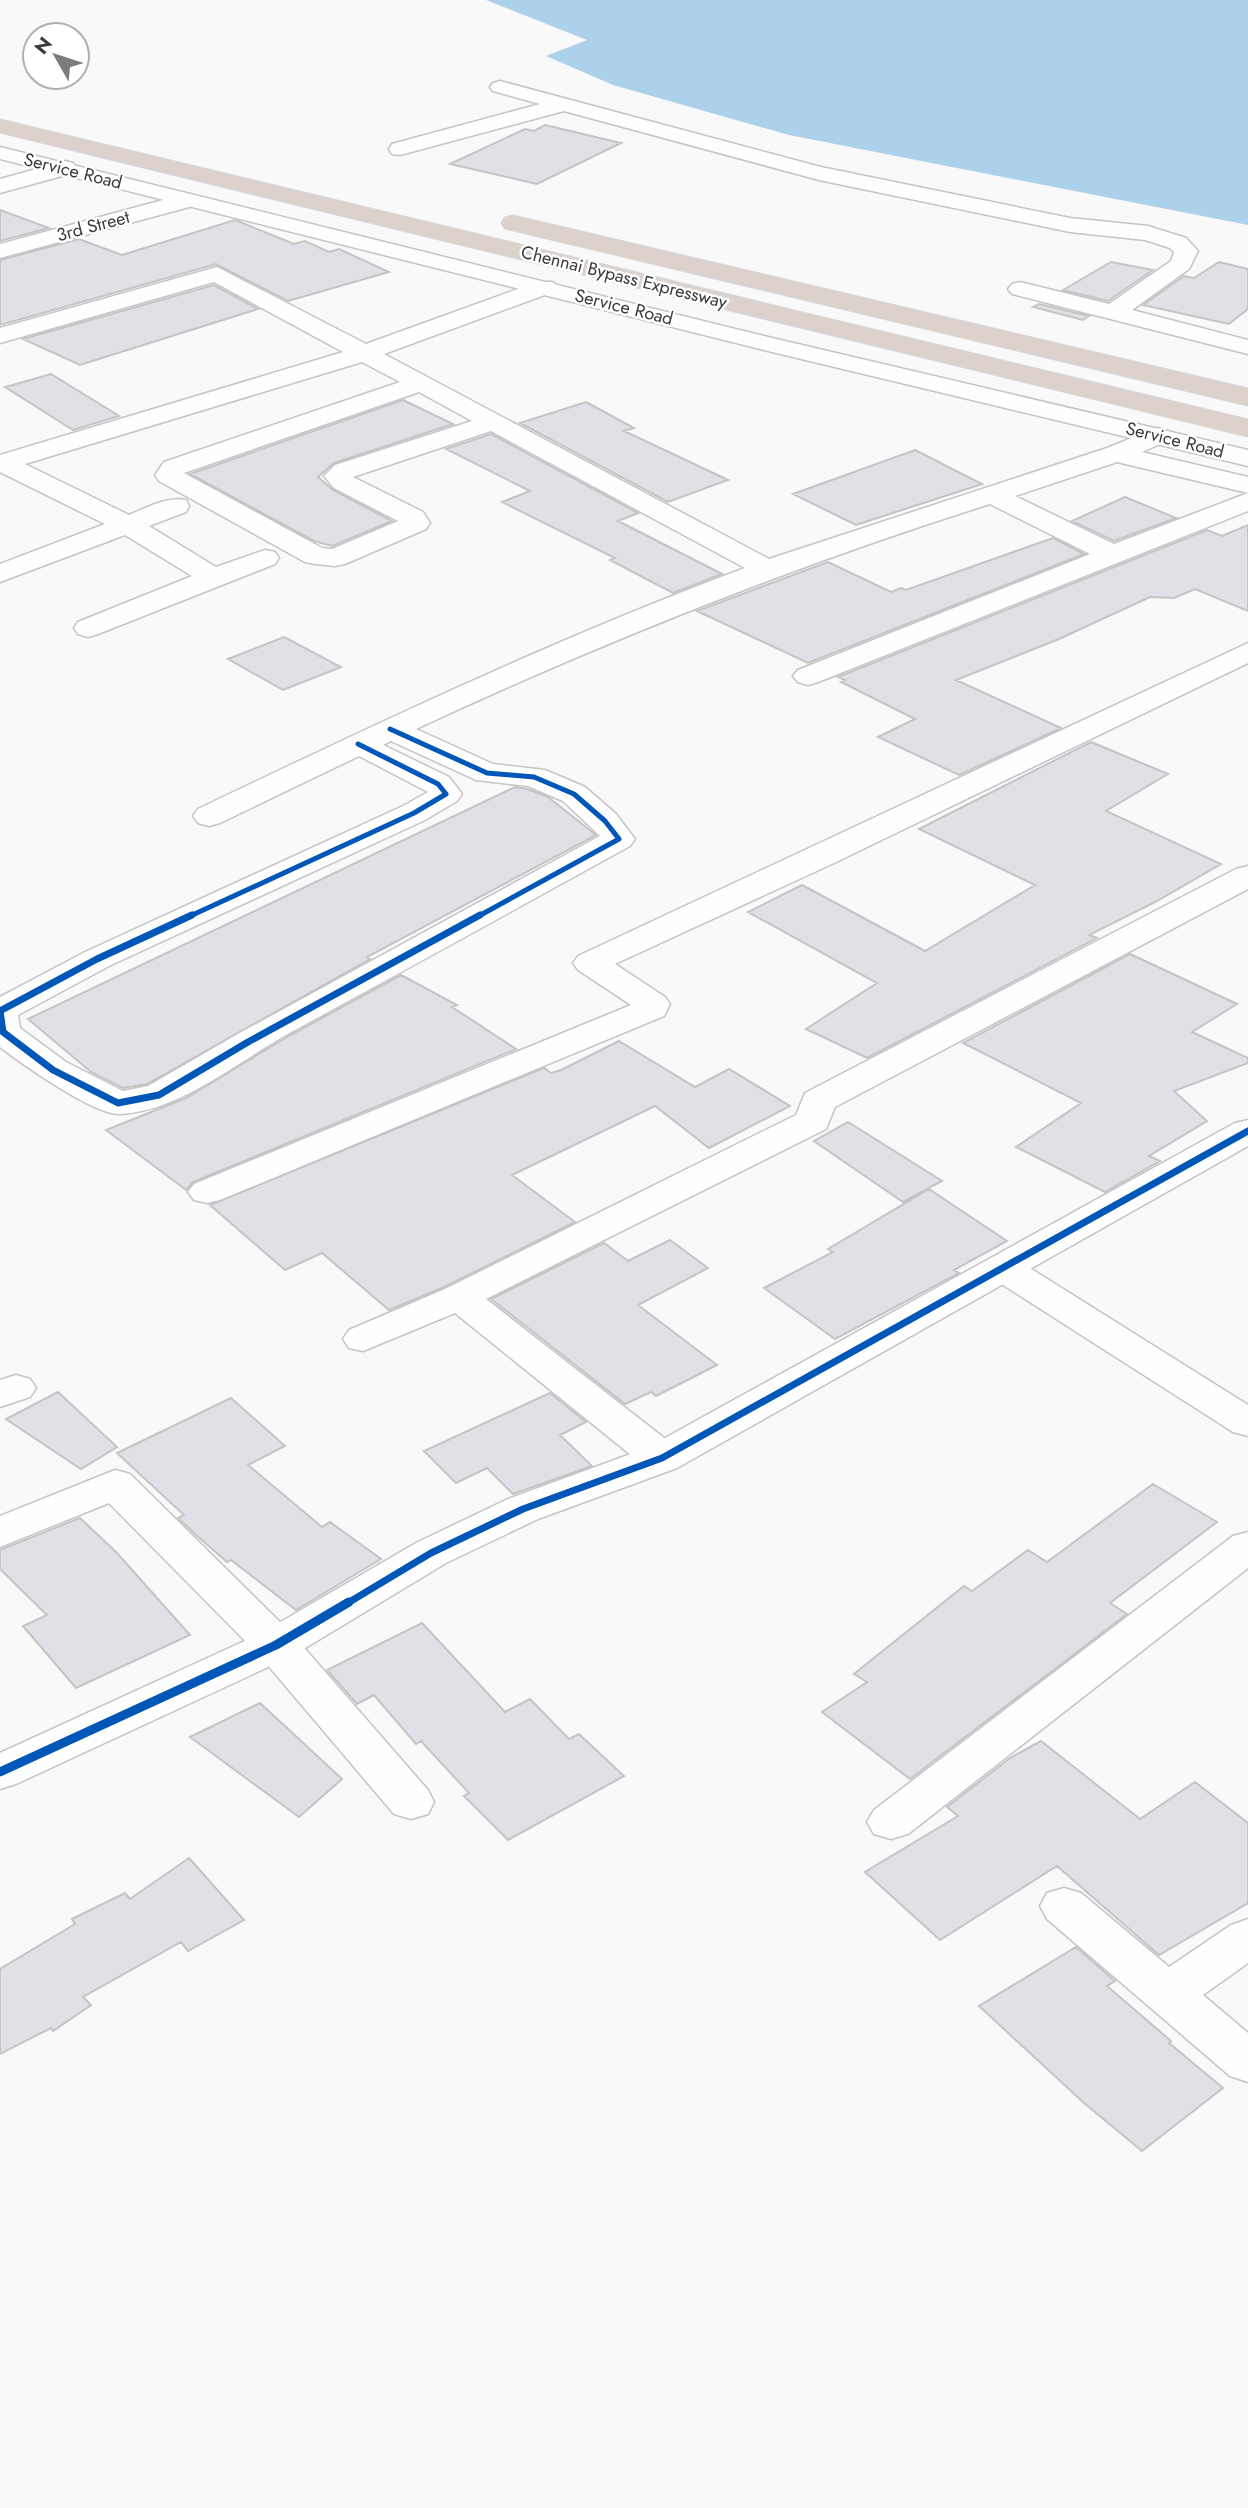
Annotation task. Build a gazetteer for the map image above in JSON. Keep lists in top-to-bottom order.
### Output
{
  "streets": {
    "highway": ["Chennai Bypass Expressway"],
    "street": ["Service Road", "3rd Street"]
  },
  "crossings": [
    ["Service Road", "3rd Street"]
  ],
  "north": "top left"
}
